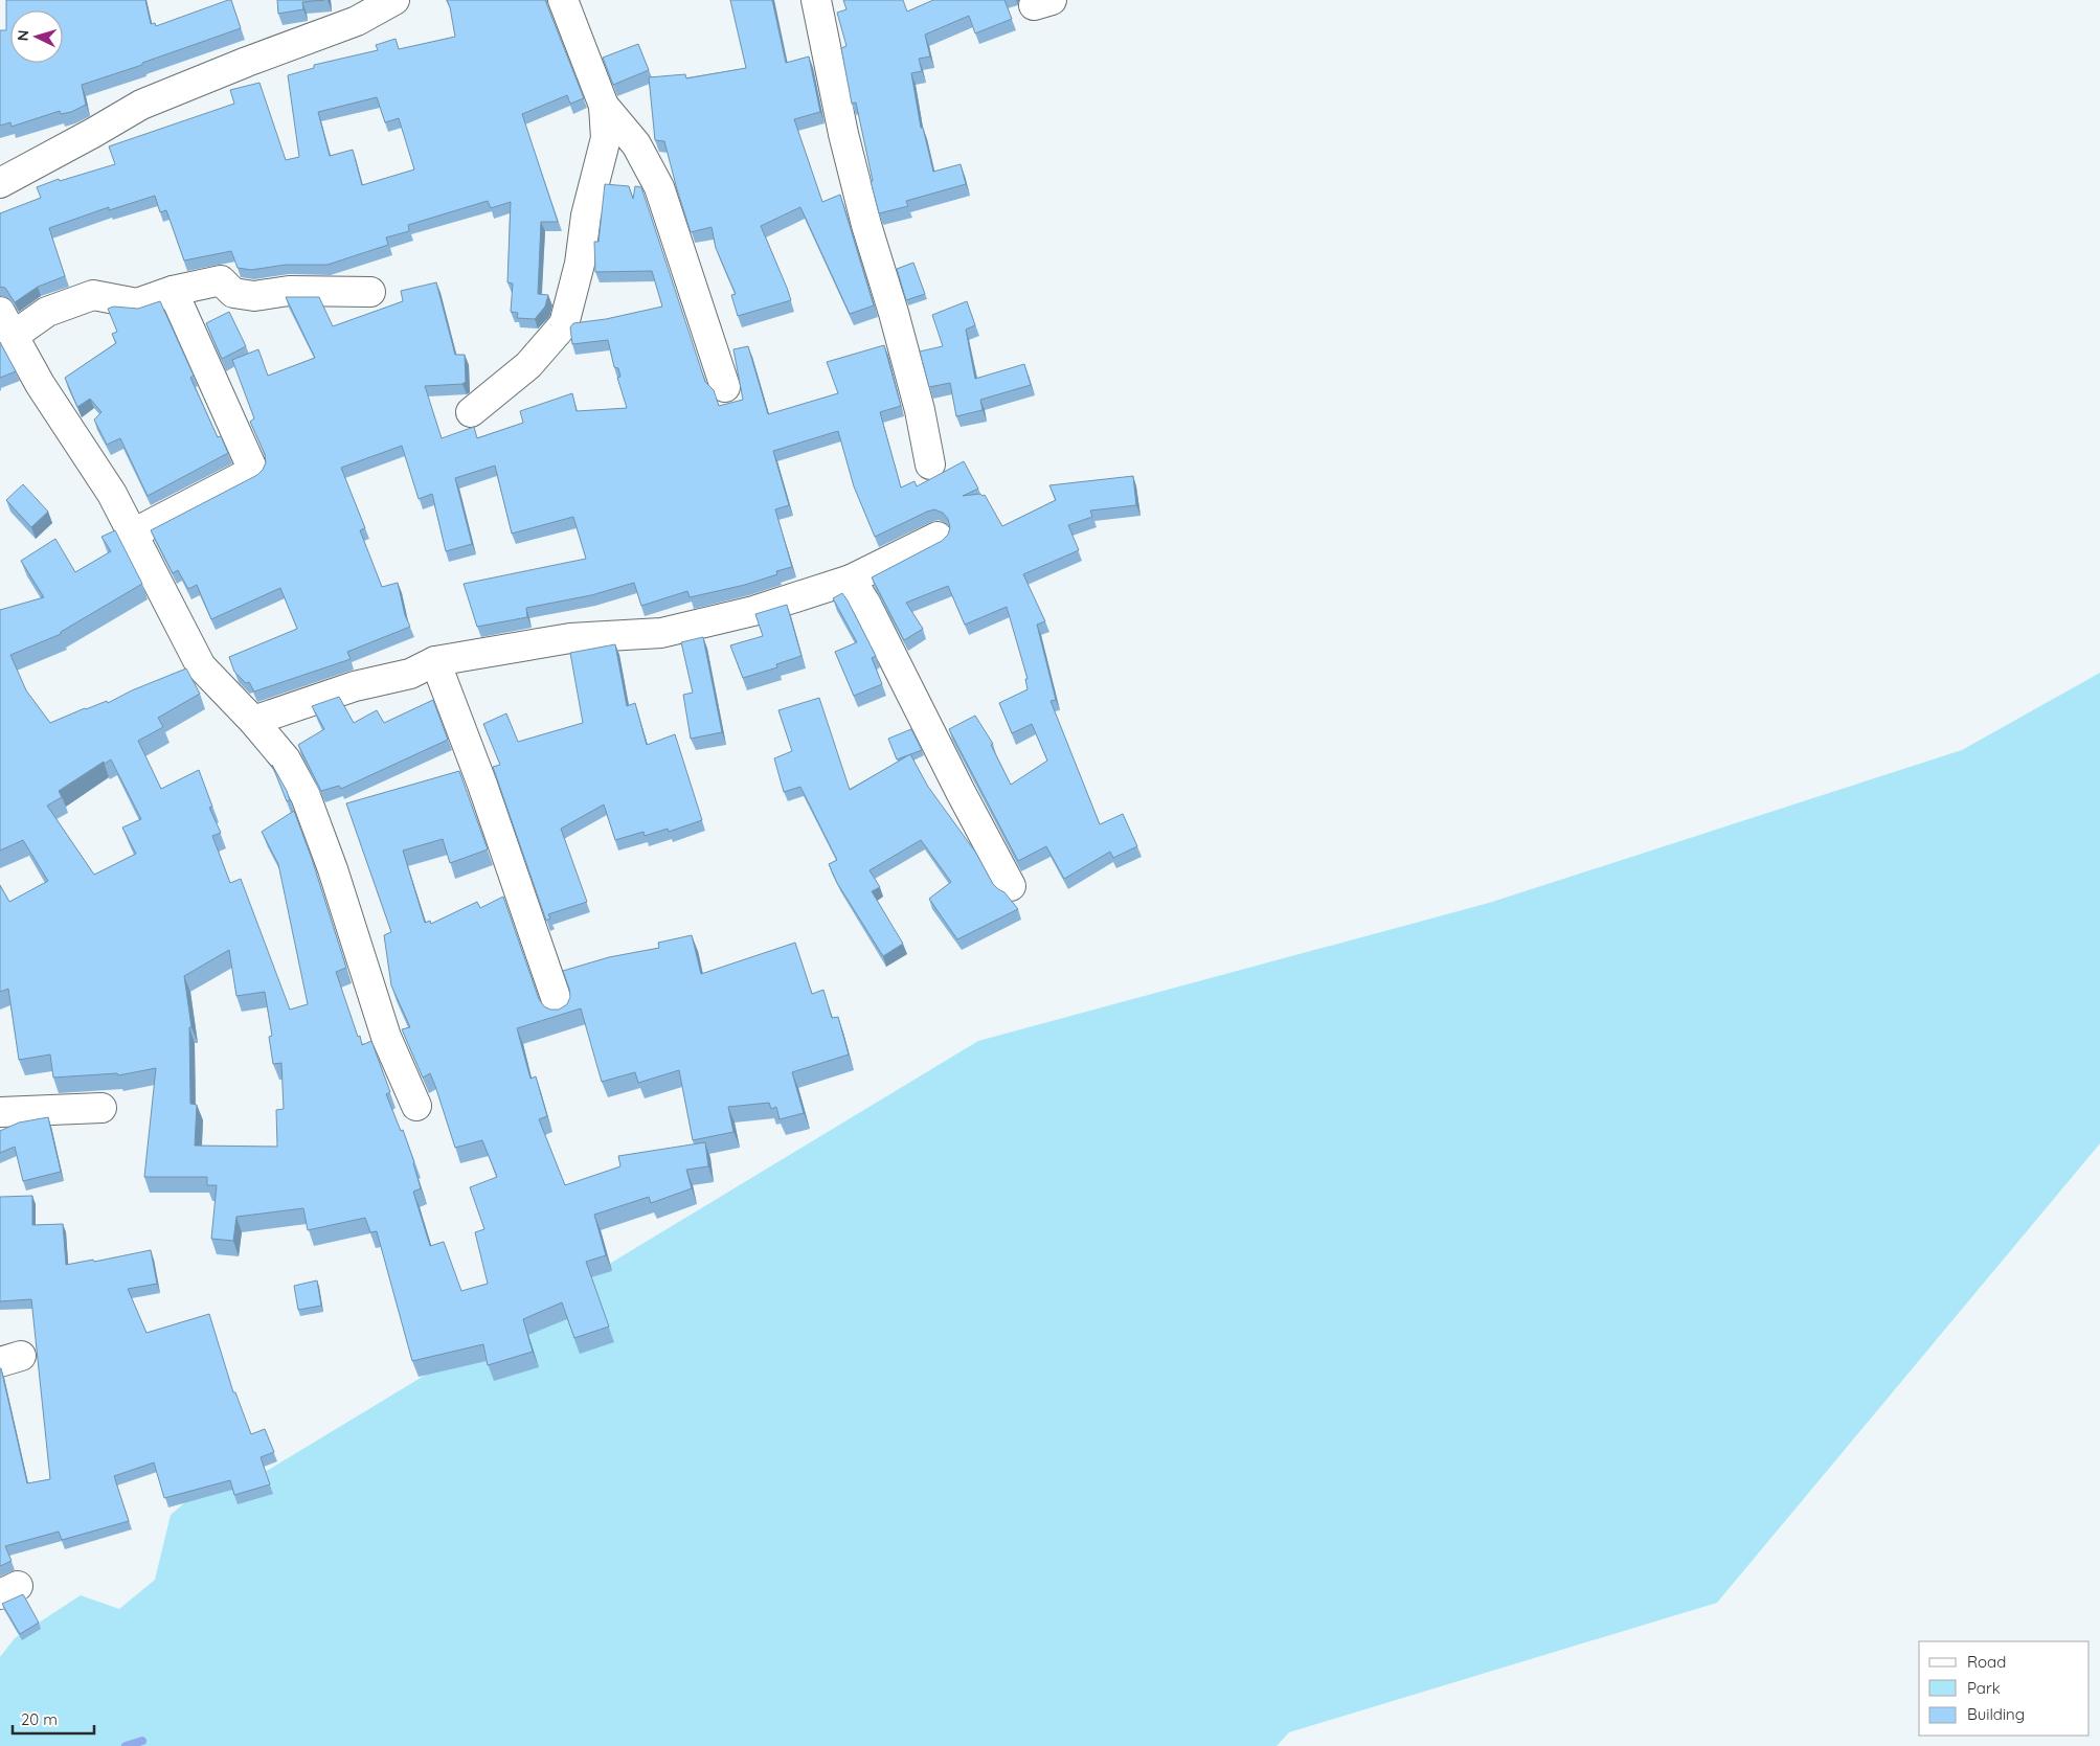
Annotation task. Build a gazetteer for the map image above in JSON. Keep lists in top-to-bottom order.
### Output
{
  "legend": ["Road", "Park", "Building"],
  "scale_bar": "20 m",
  "north": "left"
}
